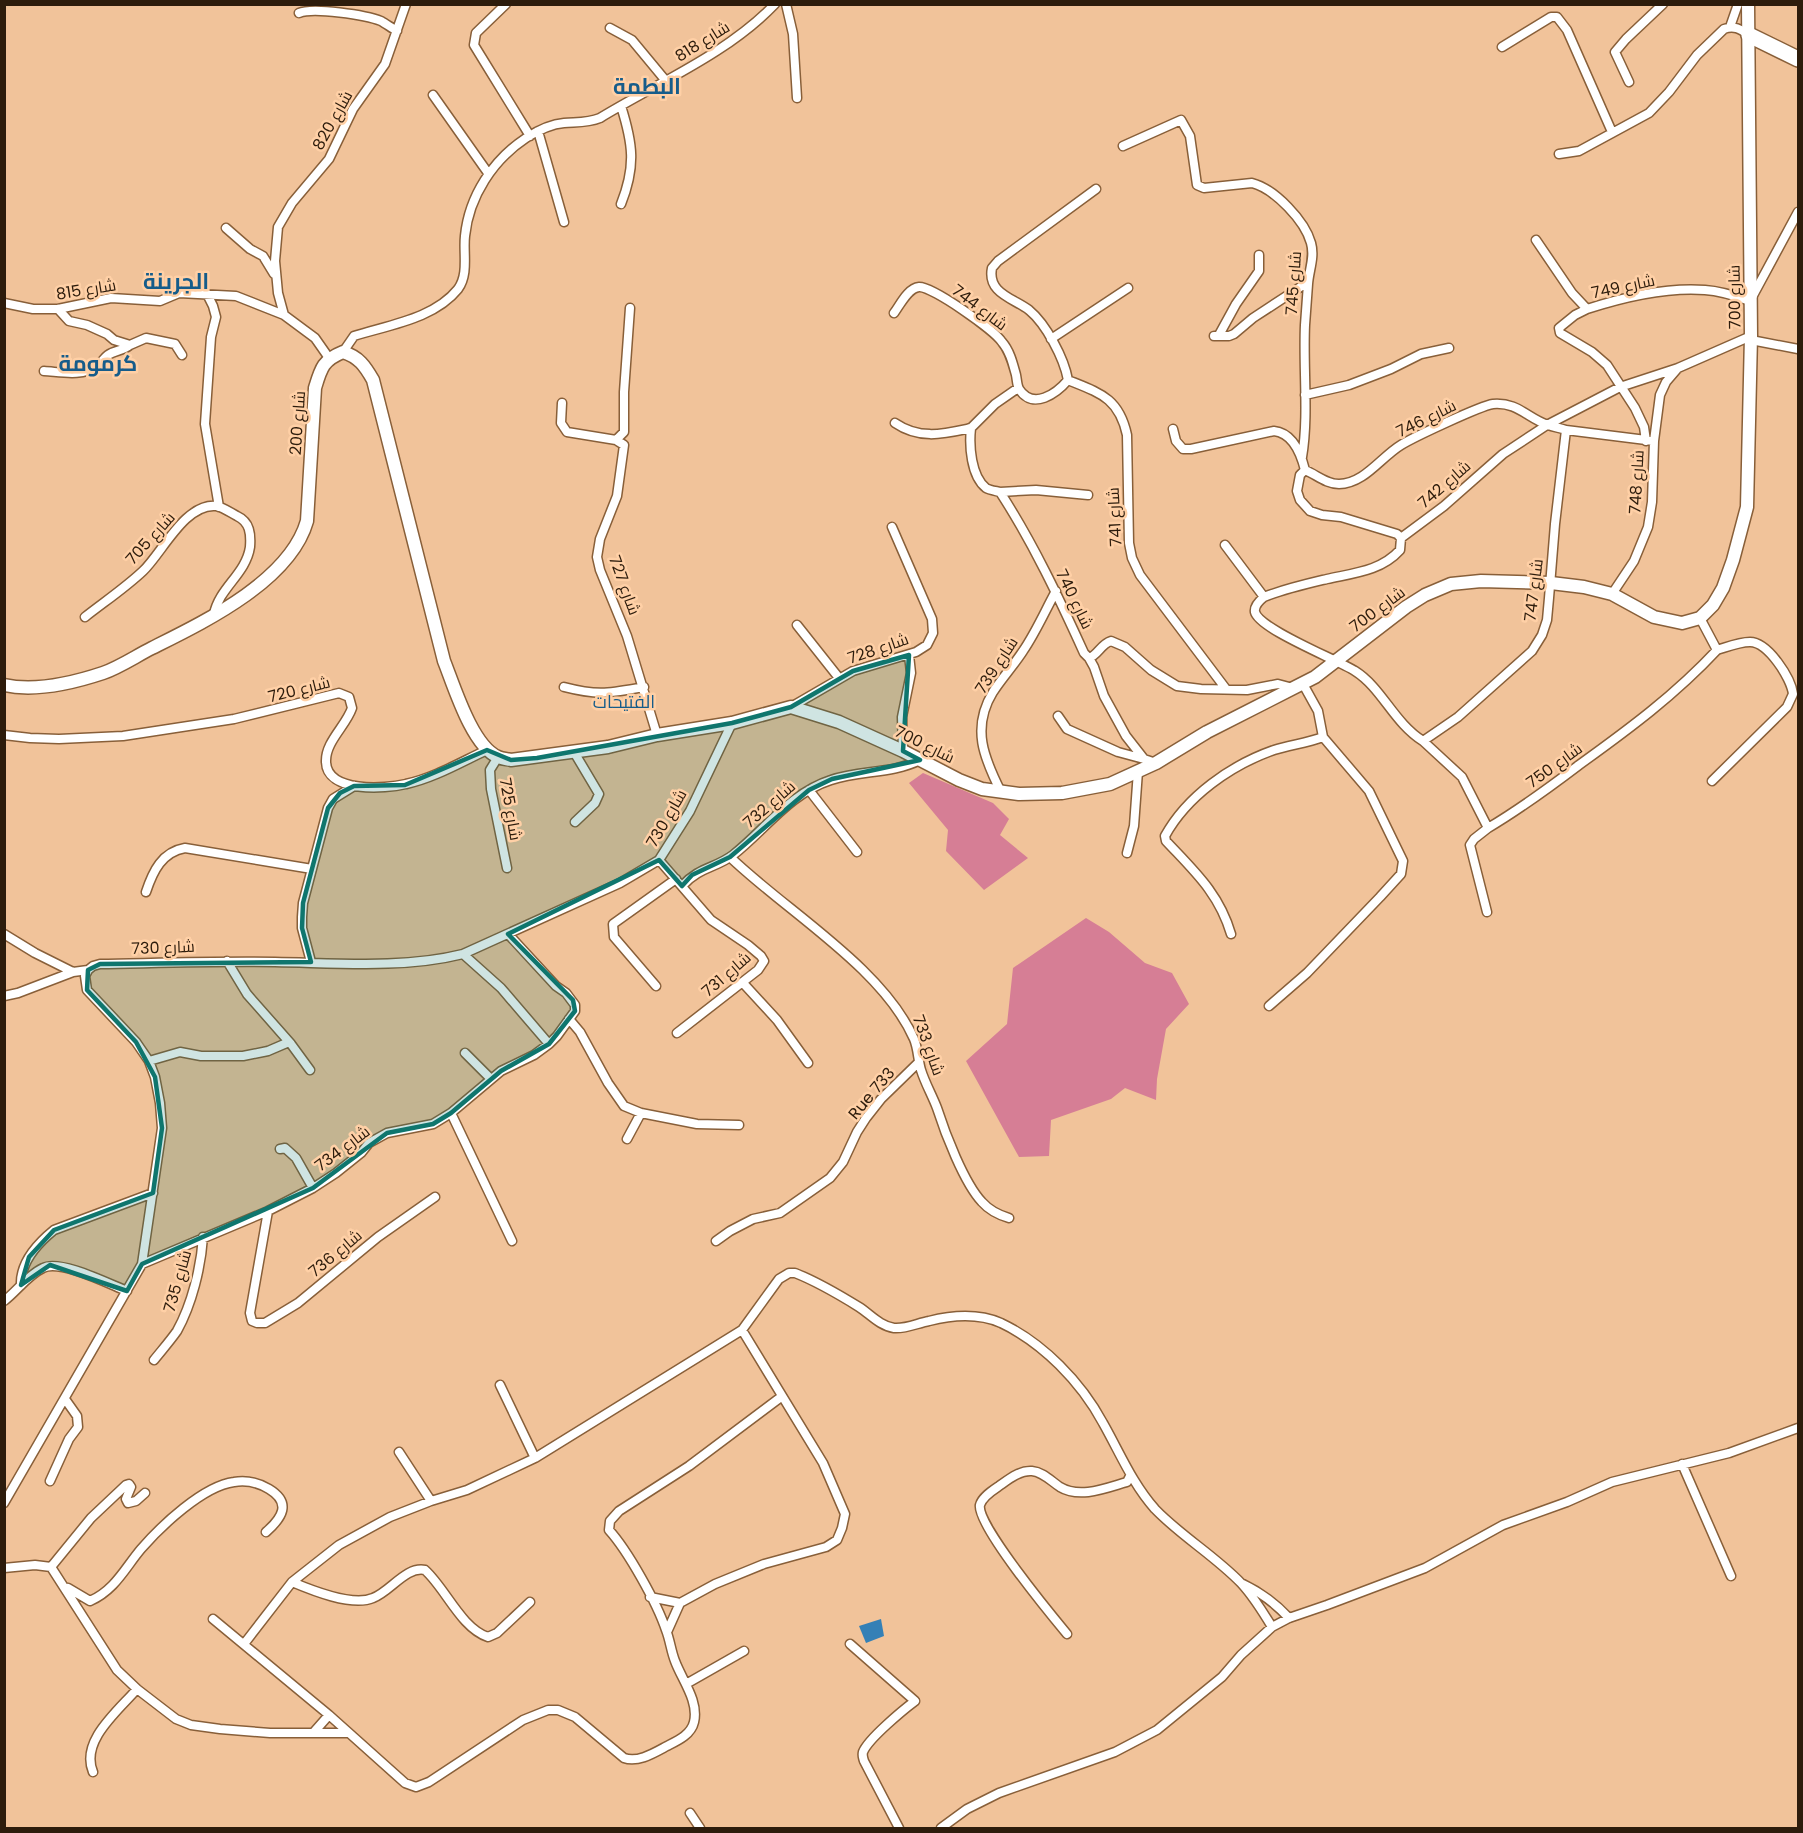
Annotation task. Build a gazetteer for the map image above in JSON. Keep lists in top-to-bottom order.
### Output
{
  "streets": {
    "main road": ["شارع 700", "شارع 200"],
    "street": [
      "شارع 818",
      "شارع 820",
      "شارع 745",
      "شارع 749",
      "شارع 815",
      "شارع 744",
      "شارع 746",
      "شارع 748",
      "شارع 742",
      "شارع 741",
      "شارع 705",
      "شارع 727",
      "شارع 747",
      "شارع 740",
      "شارع 728",
      "شارع 739",
      "شارع 720",
      "شارع 750",
      "شارع 732",
      "شارع 725",
      "شارع 730",
      "شارع 731",
      "شارع 733",
      "Rue 733",
      "شارع 734",
      "شارع 736",
      "شارع 735"
    ]
  },
  "crossings": [
    ["شارع 820", "شارع 815"],
    ["شارع 749", "شارع 700"],
    ["شارع 815", "شارع 200"],
    ["شارع 700", "شارع 748"],
    ["شارع 700", "شارع 742"],
    ["شارع 700", "شارع 747"],
    ["شارع 700", "شارع 740"],
    ["شارع 700", "شارع 728"],
    ["شارع 700", "شارع 739"],
    ["شارع 700", "شارع 732"],
    ["شارع 744", "شارع 741"],
    ["شارع 746", "شارع 742"],
    ["شارع 746", "شارع 747"],
    ["شارع 748", "شارع 742"],
    ["شارع 741", "شارع 740"],
    ["شارع 740", "شارع 739"],
    ["شارع 720", "شارع 725"],
    ["شارع 732", "شارع 731"],
    ["شارع 732", "شارع 733"],
    ["شارع 730", "شارع 731"],
    ["شارع 733", "Rue 733"],
    ["شارع 734", "شارع 736"],
    ["شارع 734", "شارع 735"]
  ],
  "districts": [
    "البطمة",
    "الجرينة",
    "كرمومة",
    "الفتيحات"
  ]
}
